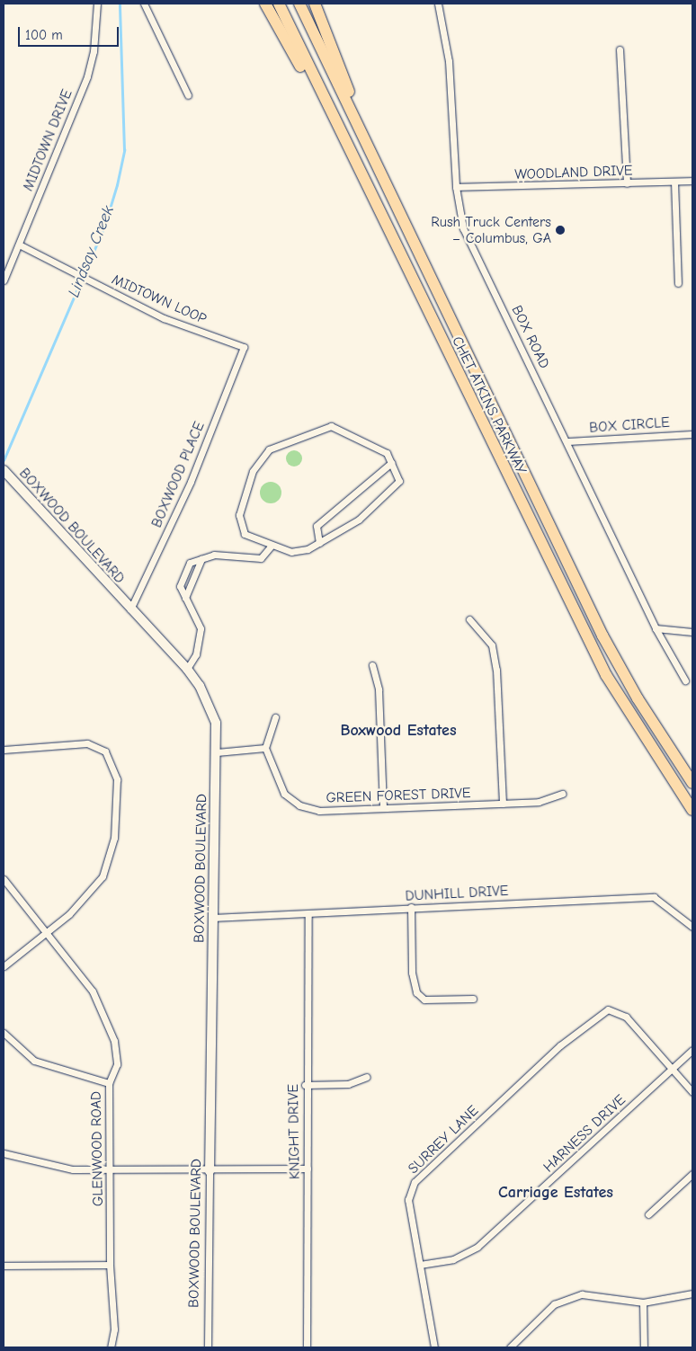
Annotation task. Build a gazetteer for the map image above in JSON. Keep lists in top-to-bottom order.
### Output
{
  "streets": {
    "highway": ["CHET ATKINS PARKWAY"],
    "street": [
      "MIDTOWN DRIVE",
      "WOODLAND DRIVE",
      "MIDTOWN LOOP",
      "BOX ROAD",
      "BOX CIRCLE",
      "BOXWOOD PLACE",
      "BOXWOOD BOULEVARD",
      "GREEN FOREST DRIVE",
      "DUNHILL DRIVE",
      "KNIGHT DRIVE",
      "HARNESS DRIVE",
      "SURREY LANE",
      "GLENWOOD ROAD"
    ]
  },
  "crossings": [
    ["MIDTOWN DRIVE", "MIDTOWN LOOP"],
    ["WOODLAND DRIVE", "BOX ROAD"],
    ["MIDTOWN LOOP", "BOXWOOD PLACE"],
    ["BOX ROAD", "BOX CIRCLE"],
    ["BOXWOOD PLACE", "BOXWOOD BOULEVARD"],
    ["BOXWOOD BOULEVARD", "DUNHILL DRIVE"],
    ["DUNHILL DRIVE", "KNIGHT DRIVE"],
    ["HARNESS DRIVE", "SURREY LANE"]
  ],
  "districts": ["Boxwood Estates", "Carriage Estates"],
  "water": ["Lindsay Creek"],
  "places": ["Rush Truck Centers – Columbus, GA"],
  "scale_bar": "100 m"
}
